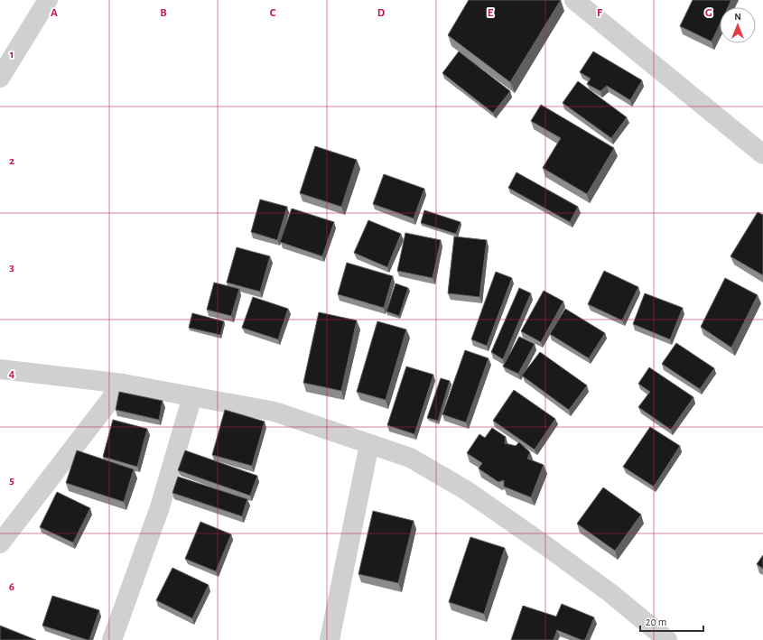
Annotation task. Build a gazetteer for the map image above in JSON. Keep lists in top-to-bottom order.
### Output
{
  "scale_bar": "20 m",
  "north": "top",
  "grid": {
    "columns": [
      "A",
      "B",
      "C",
      "D",
      "E",
      "F",
      "G"
    ],
    "rows": [
      "1",
      "2",
      "3",
      "4",
      "5",
      "6"
    ]
  }
}
